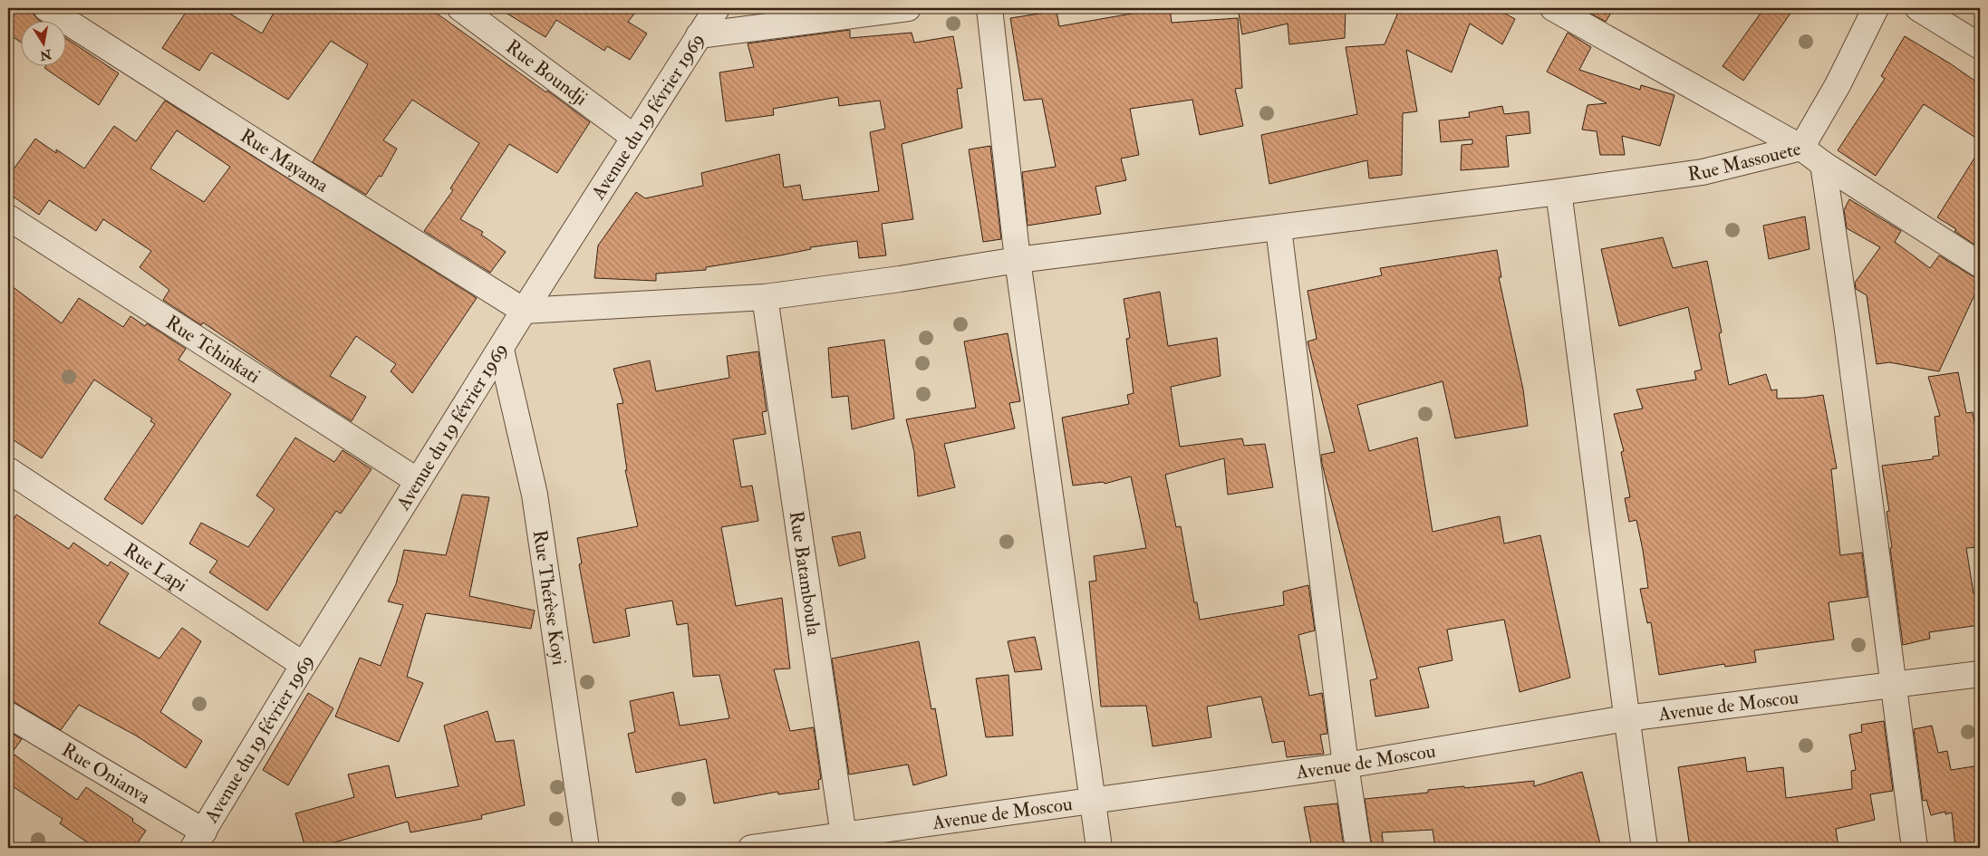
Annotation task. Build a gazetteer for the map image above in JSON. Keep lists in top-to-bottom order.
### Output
{
  "streets": {
    "street": [
      "Rue Boundji",
      "Avenue du 19 février 1969",
      "Rue Massouete",
      "Rue Mayama",
      "Rue Tchinkati",
      "Rue Lapi",
      "Rue Batamboula",
      "Rue Thérèse Koyi",
      "Avenue de Moscou",
      "Rue Onianva"
    ]
  },
  "crossings": [
    ["Rue Boundji", "Avenue du 19 février 1969"],
    ["Avenue du 19 février 1969", "Rue Massouete"],
    ["Avenue du 19 février 1969", "Rue Mayama"],
    ["Avenue du 19 février 1969", "Rue Tchinkati"],
    ["Avenue du 19 février 1969", "Rue Lapi"],
    ["Avenue du 19 février 1969", "Rue Thérèse Koyi"],
    ["Avenue du 19 février 1969", "Rue Onianva"],
    ["Rue Massouete", "Rue Mayama"],
    ["Rue Massouete", "Rue Batamboula"],
    ["Rue Batamboula", "Avenue de Moscou"]
  ],
  "north": "bottom"
}
